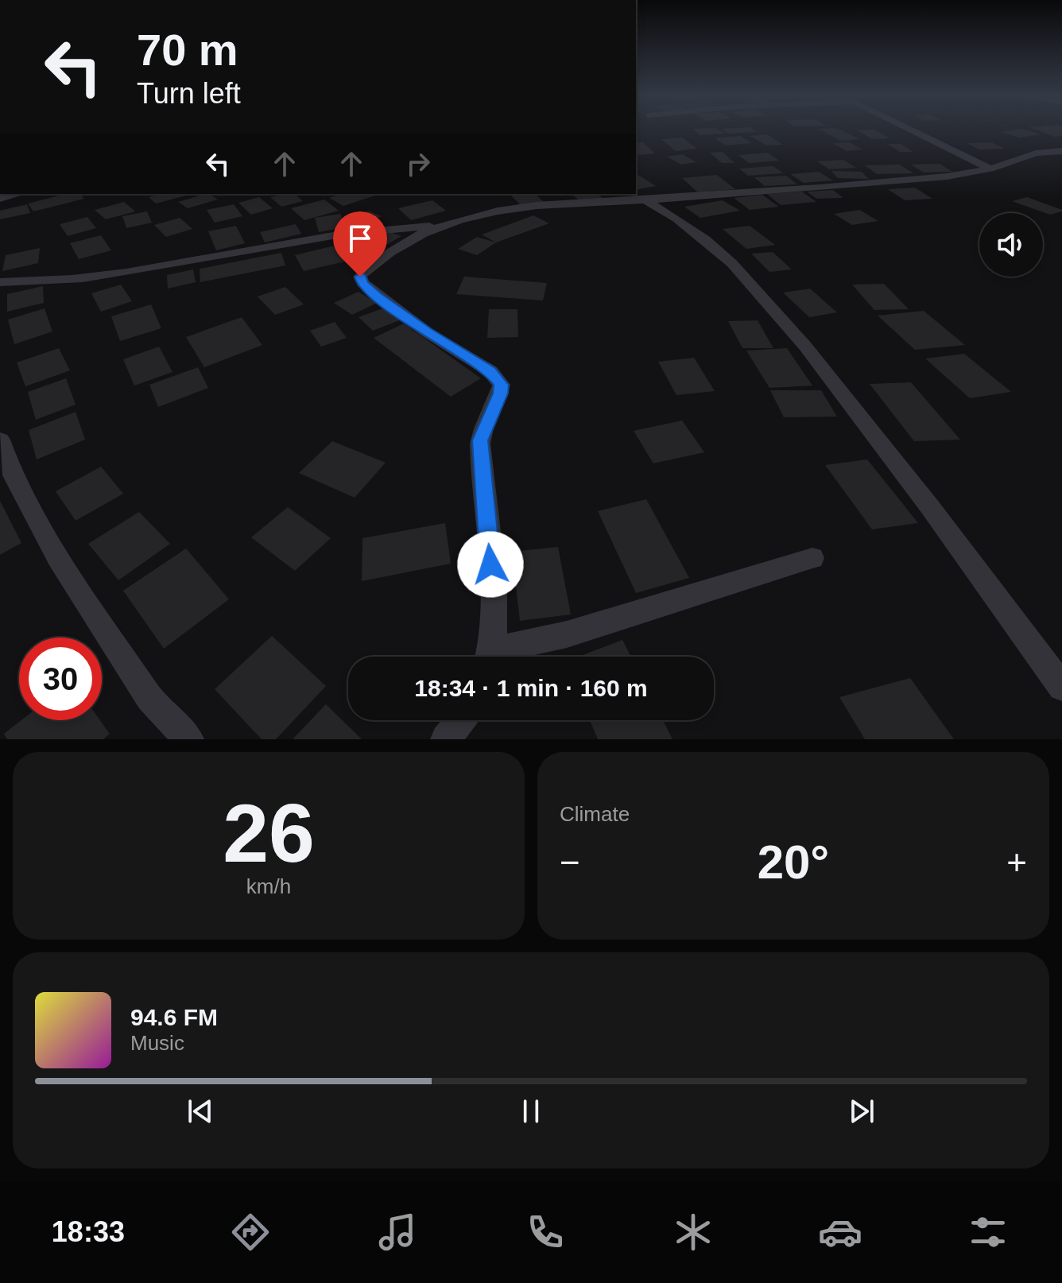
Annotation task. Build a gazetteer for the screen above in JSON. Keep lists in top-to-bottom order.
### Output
{
  "page": {
    "turn": ["70 m", "Turn left"],
    "limit": "30",
    "trip": "18:34 · 1 min · 160 m",
    "tile": [
      ["26", "km/h"],
      "Climate"
    ],
    "heat": ["−", "20°", "+"],
    "song": ["94.6 FM", "Music"],
    "tabs": "18:33"
  }
}
